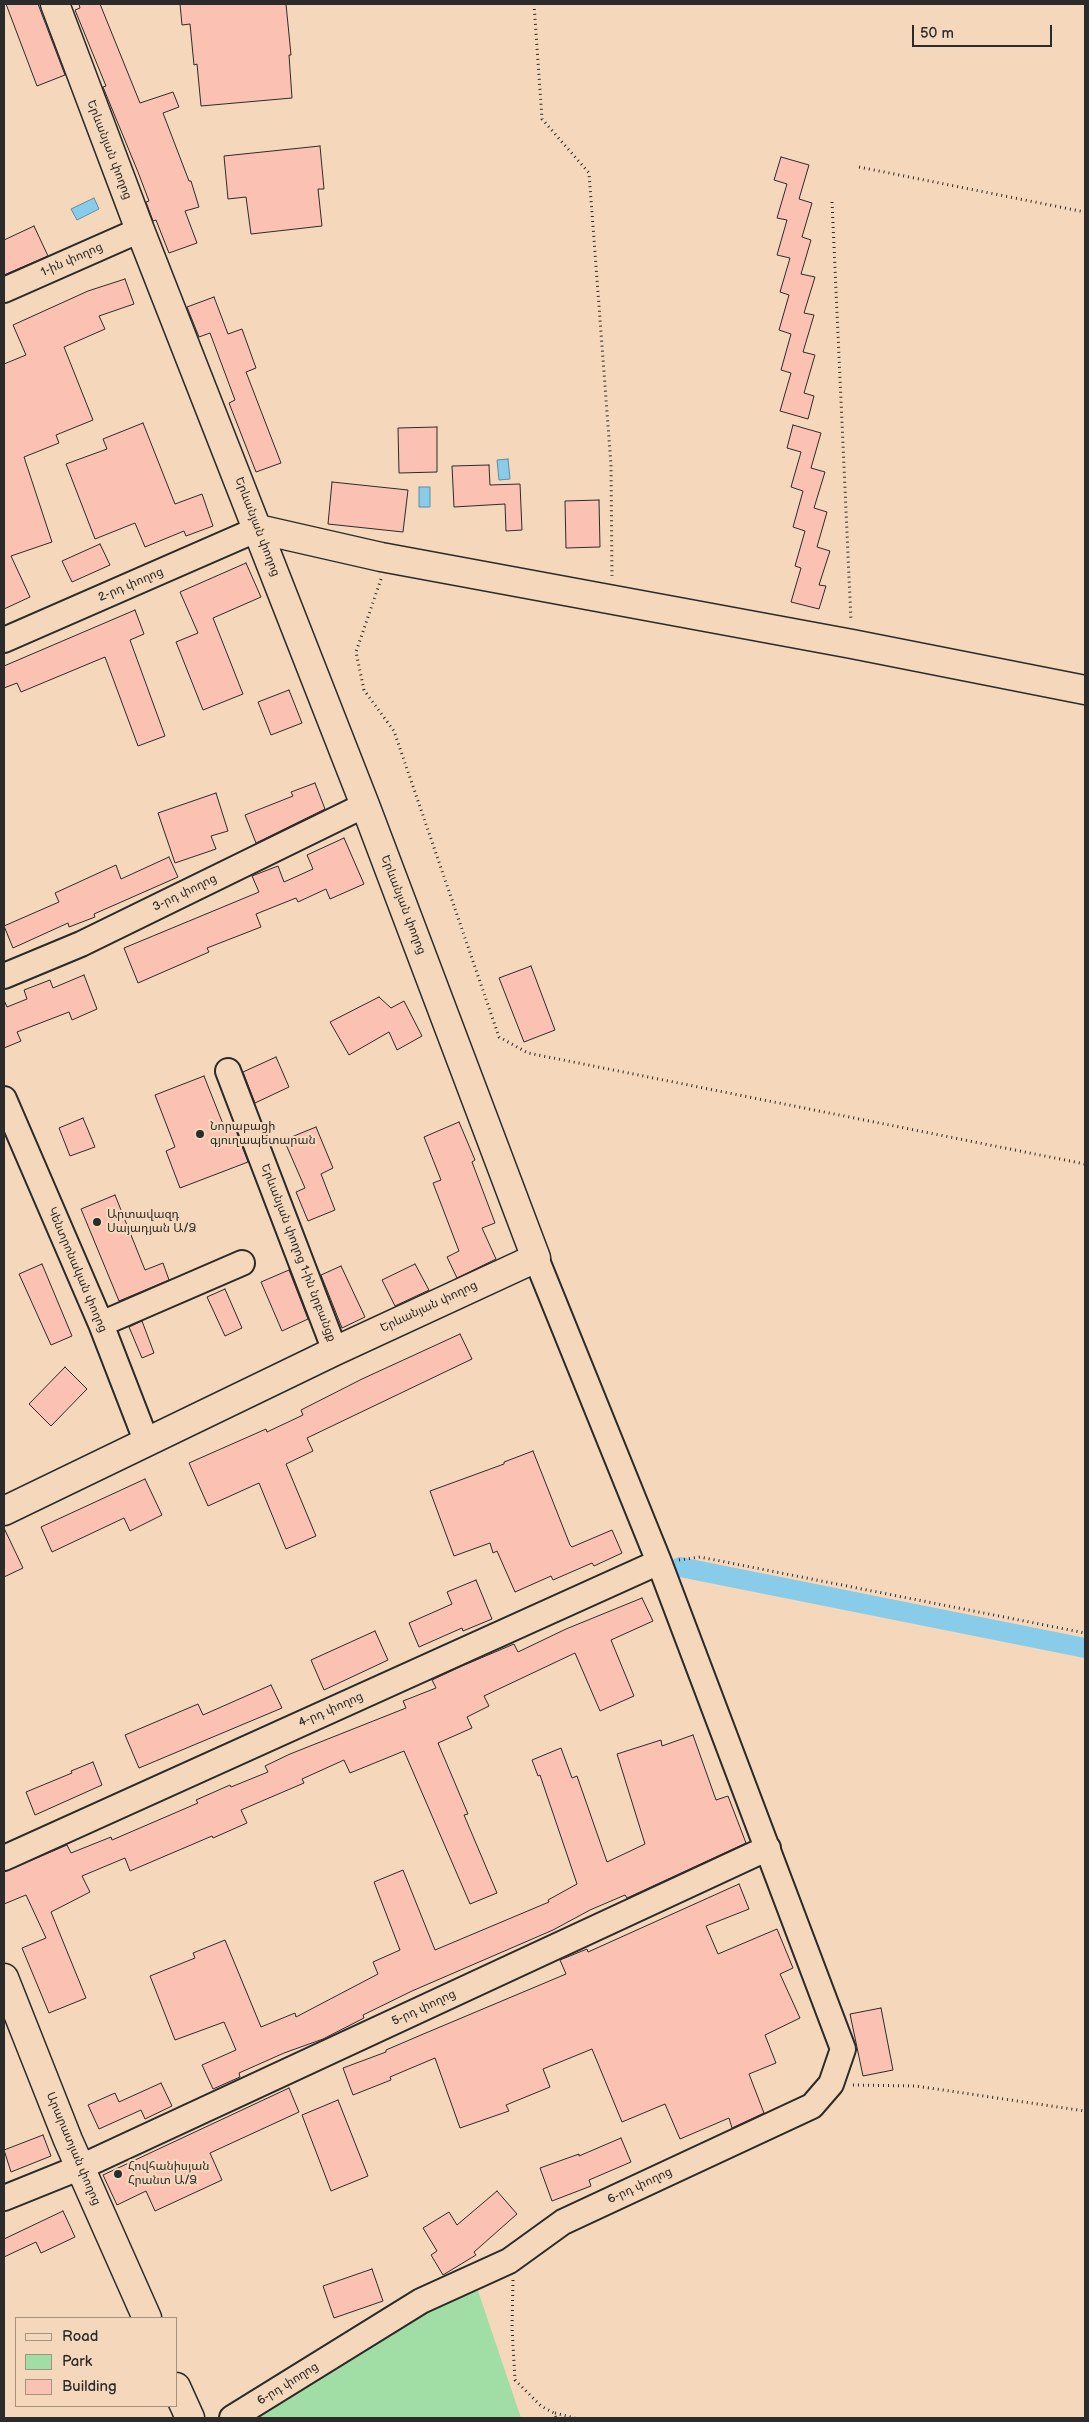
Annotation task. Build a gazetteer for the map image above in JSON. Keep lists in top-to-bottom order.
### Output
{
  "streets": {
    "main road": ["Երևանյան փողոց", "Արարատյան փողոց"],
    "street": [
      "1-ին փողոց",
      "2-րդ փողոց",
      "3-րդ փողոց",
      "Երևանյան փողոց 1-ին նրբանցք",
      "Կենտրոնական փողոց",
      "4-րդ փողոց",
      "5-րդ փողոց",
      "6-րդ փողոց"
    ]
  },
  "crossings": [
    ["Երևանյան փողոց", "1-ին փողոց"],
    ["Երևանյան փողոց", "2-րդ փողոց"],
    ["Երևանյան փողոց", "3-րդ փողոց"],
    ["Երևանյան փողոց", "Երևանյան փողոց 1-ին նրբանցք"],
    ["Երևանյան փողոց", "Կենտրոնական փողոց"],
    ["Երևանյան փողոց", "6-րդ փողոց"],
    ["4-րդ փողոց", "6-րդ փողոց"],
    ["5-րդ փողոց", "Արարատյան փողոց"],
    ["5-րդ փողոց", "6-րդ փողոց"]
  ],
  "places": ["Նորաբացի գյուղապետարան", "Արտավազդ Սայադյան Ա/Ձ", "Հովհանիսյան Հրանտ Ա/Ձ"],
  "legend": ["Road", "Park", "Building"],
  "scale_bar": "50 m"
}
